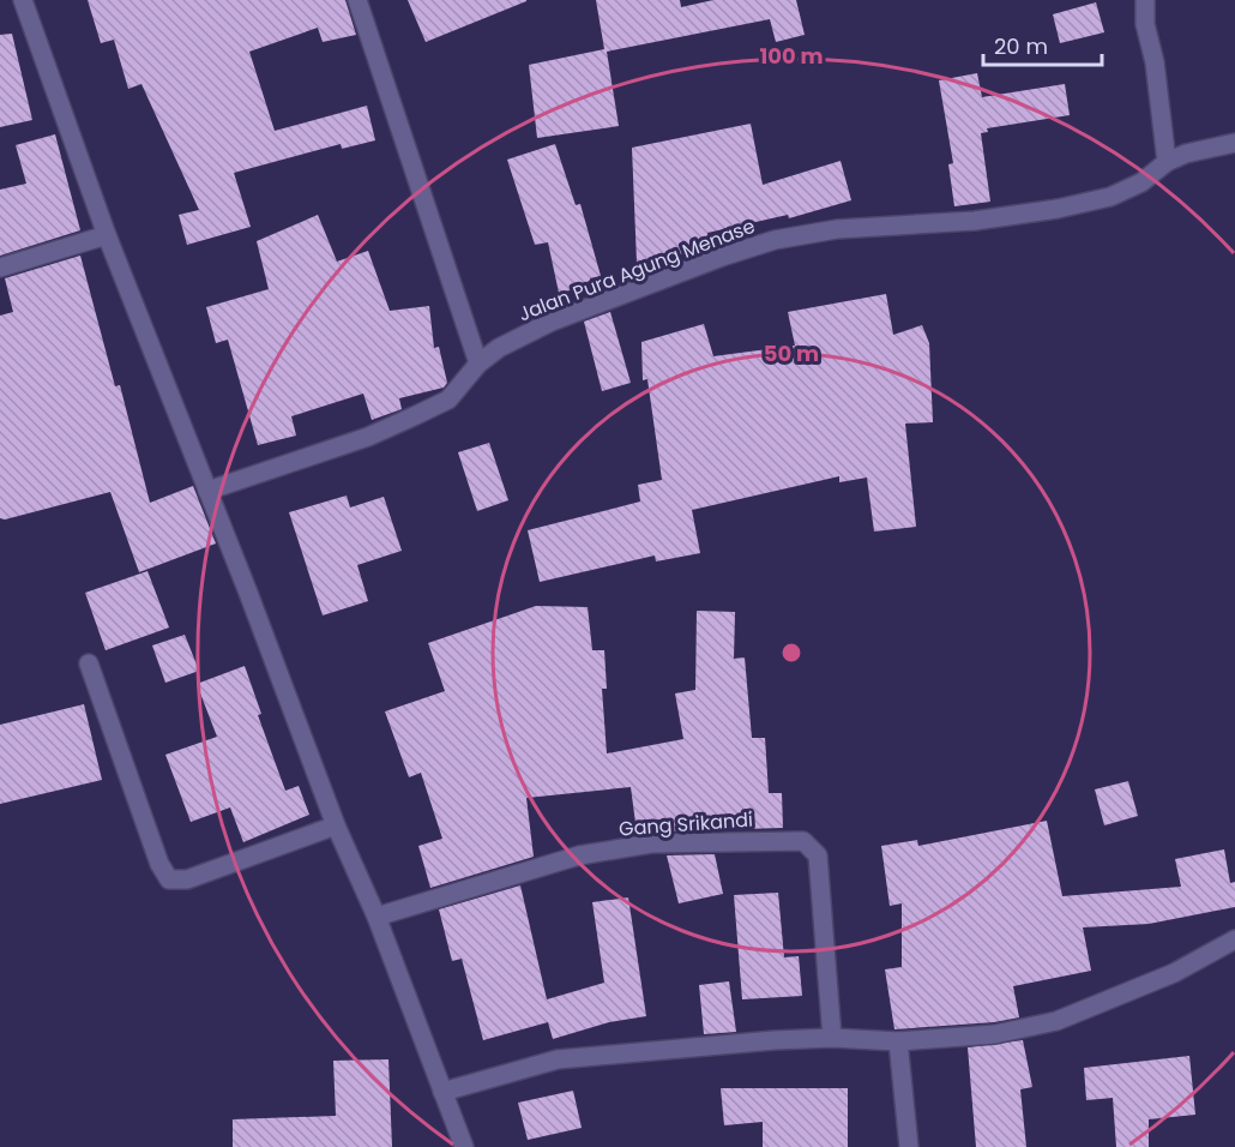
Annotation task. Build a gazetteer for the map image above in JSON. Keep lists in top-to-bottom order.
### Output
{
  "streets": {
    "street": ["Jalan Pura Agung Menase", "Gang Srikandi"]
  },
  "scale_bar": "20 m",
  "rings": ["100 m", "50 m"]
}
